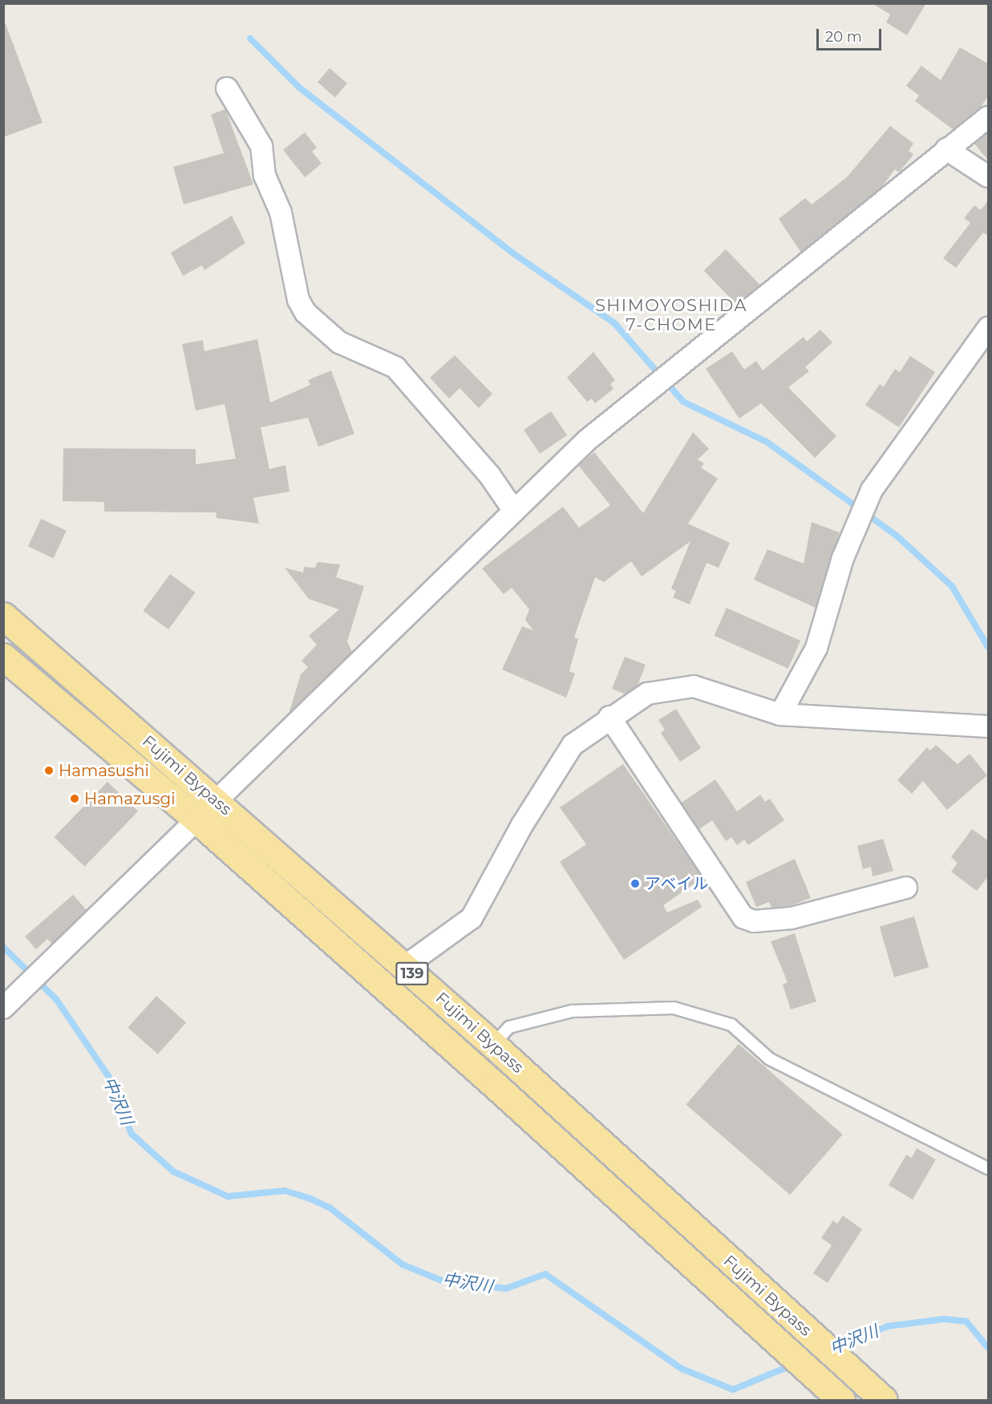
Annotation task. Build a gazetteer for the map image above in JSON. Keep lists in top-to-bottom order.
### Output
{
  "streets": {
    "highway": ["Fujimi Bypass", "139"]
  },
  "districts": ["SHIMOYOSHIDA 7-CHOME"],
  "water": ["中沢川"],
  "places": ["Hamasushi", "Hamazusgi", "アベイル"],
  "scale_bar": "20 m"
}
